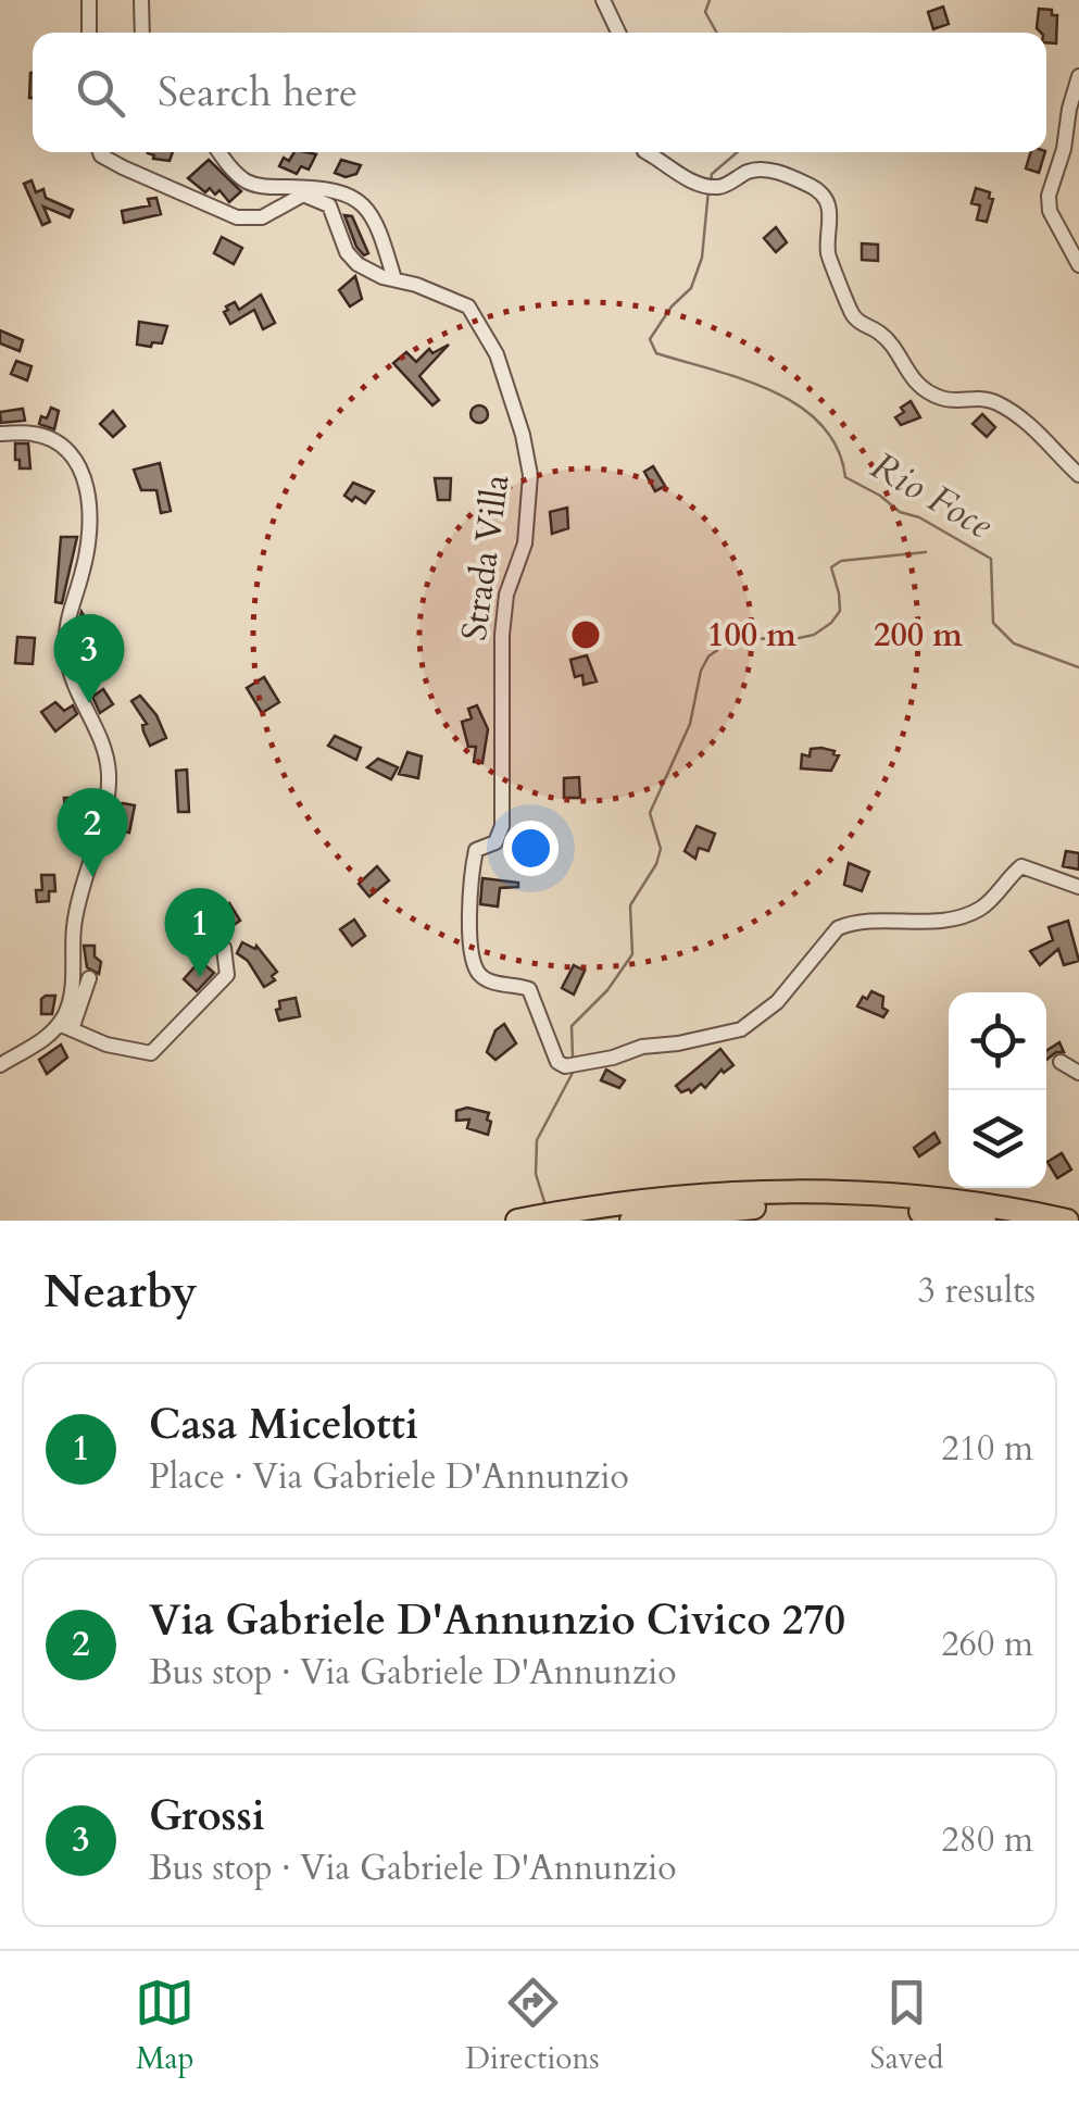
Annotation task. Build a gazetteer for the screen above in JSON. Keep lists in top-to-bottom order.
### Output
{
  "streets": {
    "street": ["Strada Villa"]
  },
  "water": ["Rio Foce"],
  "page": {
    "search": "Search here",
    "pins": ["3", "2", "1"],
    "heading": ["Nearby", "3 results"],
    "list": [
      {
        "mark": "1",
        "name": "Casa Micelotti",
        "note": "Place · Via Gabriele D'Annunzio",
        "value": "210 m"
      },
      {
        "mark": "2",
        "name": "Via Gabriele D'Annunzio Civico 270",
        "note": "Bus stop · Via Gabriele D'Annunzio",
        "value": "260 m"
      },
      {
        "mark": "3",
        "name": "Grossi",
        "note": "Bus stop · Via Gabriele D'Annunzio",
        "value": "280 m"
      }
    ],
    "nav": ["Map", "Directions", "Saved"]
  },
  "rings": ["100 m", "200 m"]
}
